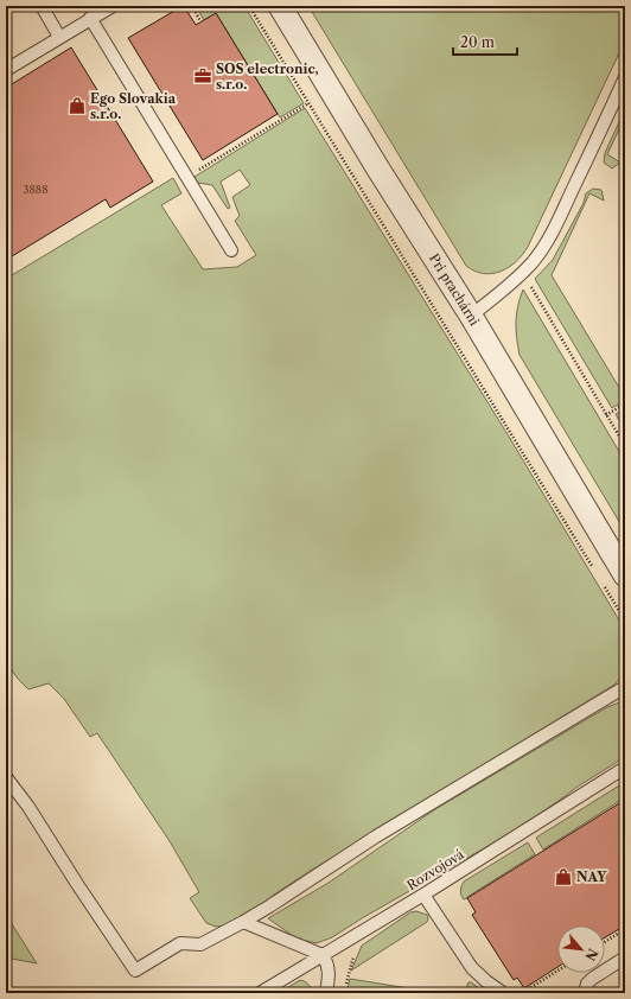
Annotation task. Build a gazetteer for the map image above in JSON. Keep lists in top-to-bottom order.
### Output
{
  "streets": {
    "street": ["Pri prachárni"],
    "lane": ["Rozvojová"]
  },
  "places": {
    "office": ["SOS electronic, s.r.o."],
    "shop": ["Ego Slovakia s.r.o.", "NAY"]
  },
  "house_numbers": ["3888"],
  "scale_bar": "20 m",
  "north": "bottom right"
}
